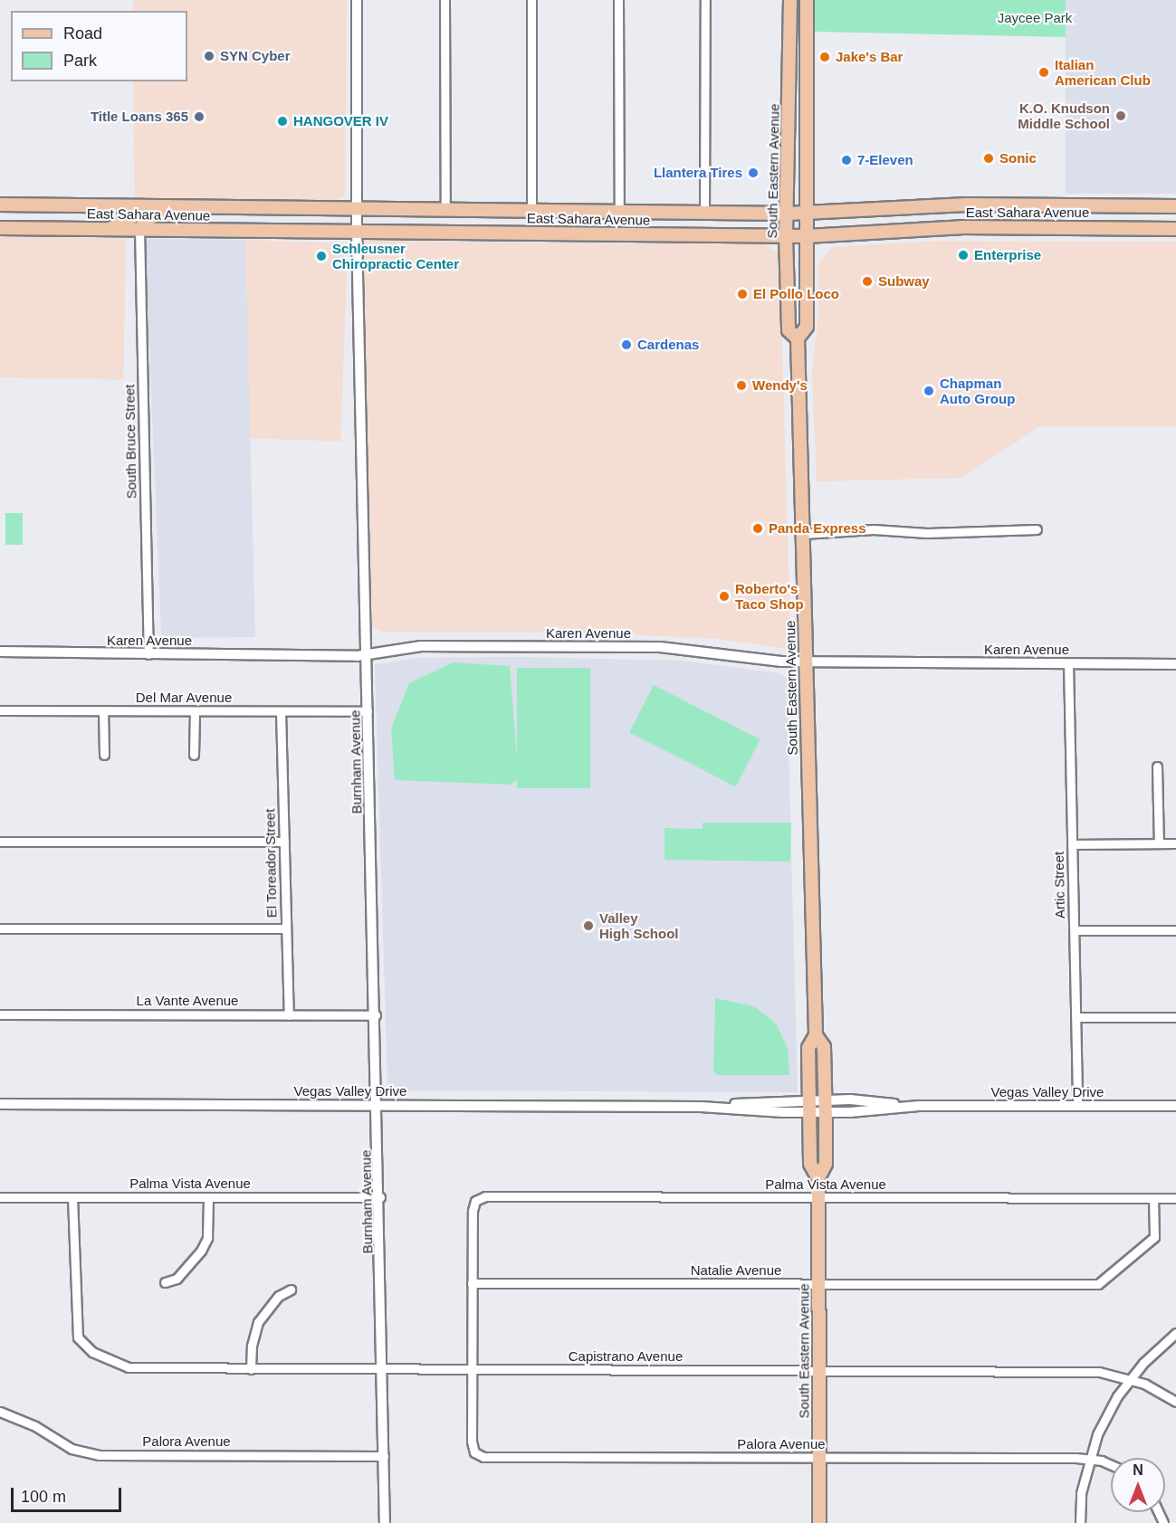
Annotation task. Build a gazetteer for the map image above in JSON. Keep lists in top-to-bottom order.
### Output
{
  "streets": {
    "main road": ["South Eastern Avenue", "East Sahara Avenue"],
    "street": [
      "South Bruce Street",
      "Karen Avenue",
      "Del Mar Avenue",
      "Burnham Avenue",
      "El Toreador Street",
      "Artic Street",
      "La Vante Avenue",
      "Vegas Valley Drive",
      "Palma Vista Avenue",
      "Natalie Avenue",
      "Capistrano Avenue",
      "Palora Avenue"
    ]
  },
  "crossings": [
    ["South Eastern Avenue", "East Sahara Avenue"],
    ["South Eastern Avenue", "Karen Avenue"],
    ["South Eastern Avenue", "Vegas Valley Drive"],
    ["South Eastern Avenue", "Palma Vista Avenue"],
    ["South Eastern Avenue", "Natalie Avenue"],
    ["South Eastern Avenue", "Capistrano Avenue"],
    ["South Eastern Avenue", "Palora Avenue"],
    ["East Sahara Avenue", "South Bruce Street"],
    ["East Sahara Avenue", "Burnham Avenue"],
    ["South Bruce Street", "Karen Avenue"],
    ["Karen Avenue", "Burnham Avenue"],
    ["Karen Avenue", "Artic Street"],
    ["Del Mar Avenue", "Burnham Avenue"],
    ["Del Mar Avenue", "El Toreador Street"],
    ["Burnham Avenue", "La Vante Avenue"],
    ["Burnham Avenue", "Vegas Valley Drive"],
    ["Burnham Avenue", "Palma Vista Avenue"],
    ["Burnham Avenue", "Capistrano Avenue"],
    ["Burnham Avenue", "Palora Avenue"],
    ["El Toreador Street", "La Vante Avenue"],
    ["Artic Street", "Vegas Valley Drive"],
    ["Palma Vista Avenue", "Natalie Avenue"],
    ["Palma Vista Avenue", "Capistrano Avenue"],
    ["Capistrano Avenue", "Palora Avenue"]
  ],
  "parks": ["Jaycee Park"],
  "places": [
    "SYN Cyber",
    "Jake's Bar",
    "Italian American Club",
    "K.O. Knudson Middle School",
    "Title Loans 365",
    "HANGOVER IV",
    "Sonic",
    "7-Eleven",
    "Llantera Tires",
    "Enterprise",
    "Schleusner Chiropractic Center",
    "Subway",
    "El Pollo Loco",
    "Cardenas",
    "Wendy's",
    "Chapman Auto Group",
    "Panda Express",
    "Roberto's Taco Shop",
    "Valley High School"
  ],
  "legend": ["Road", "Park"],
  "scale_bar": "100 m",
  "north": "top"
}
